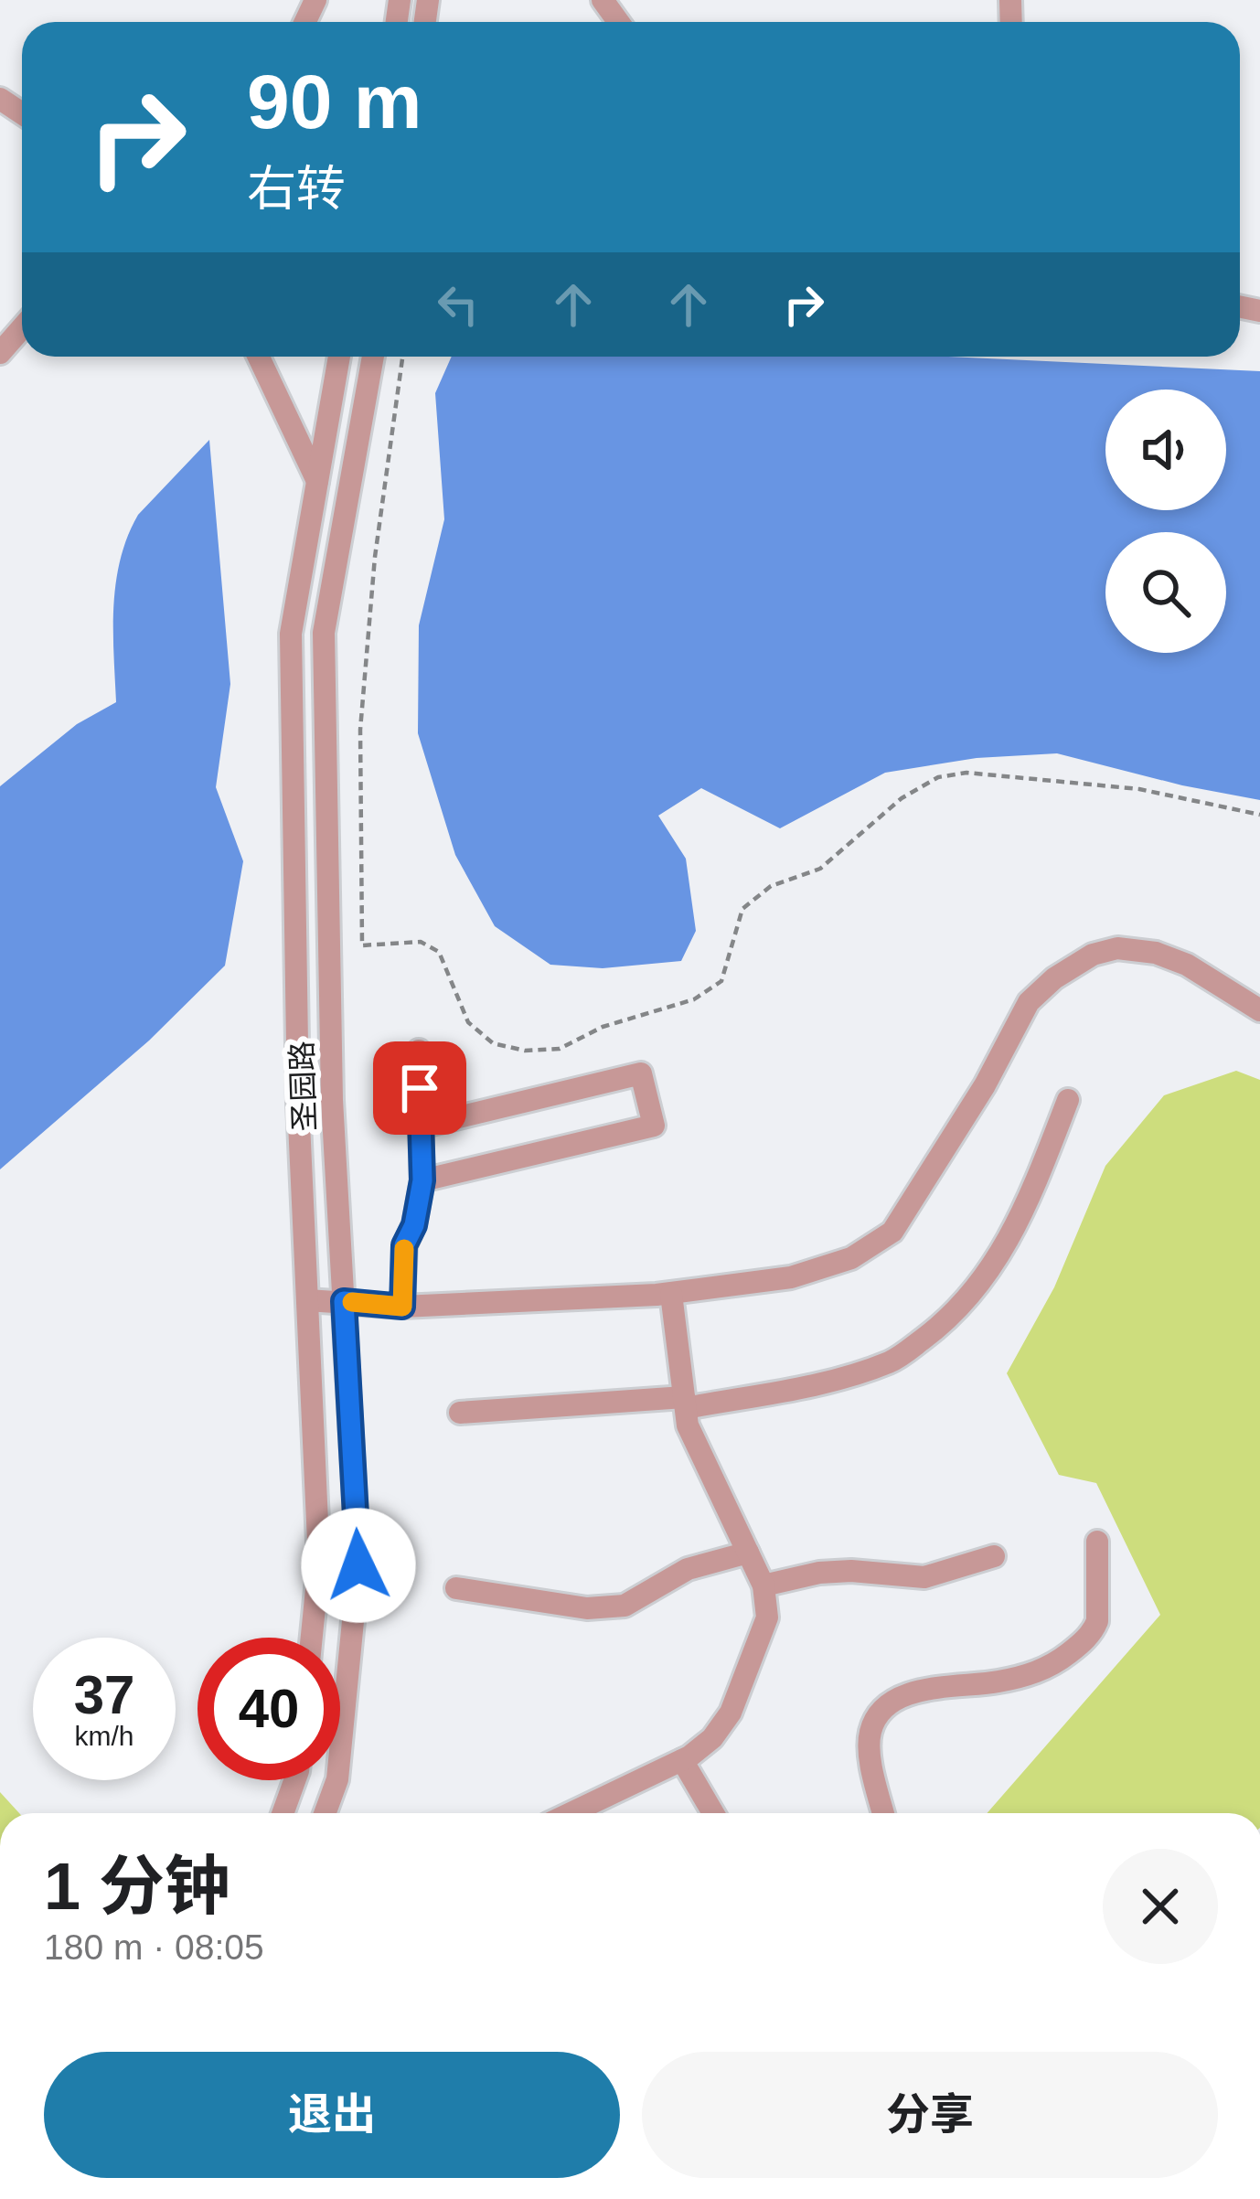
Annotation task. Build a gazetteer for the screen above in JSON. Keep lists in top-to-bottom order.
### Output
{
  "streets": {
    "street": ["圣园路"]
  },
  "page": {
    "turn": ["90 m", "右转"],
    "speed": "37 km/h",
    "limit": "40",
    "heading": ["1 分钟", "180 m · 08:05"],
    "buttons": ["退出", "分享"]
  }
}
